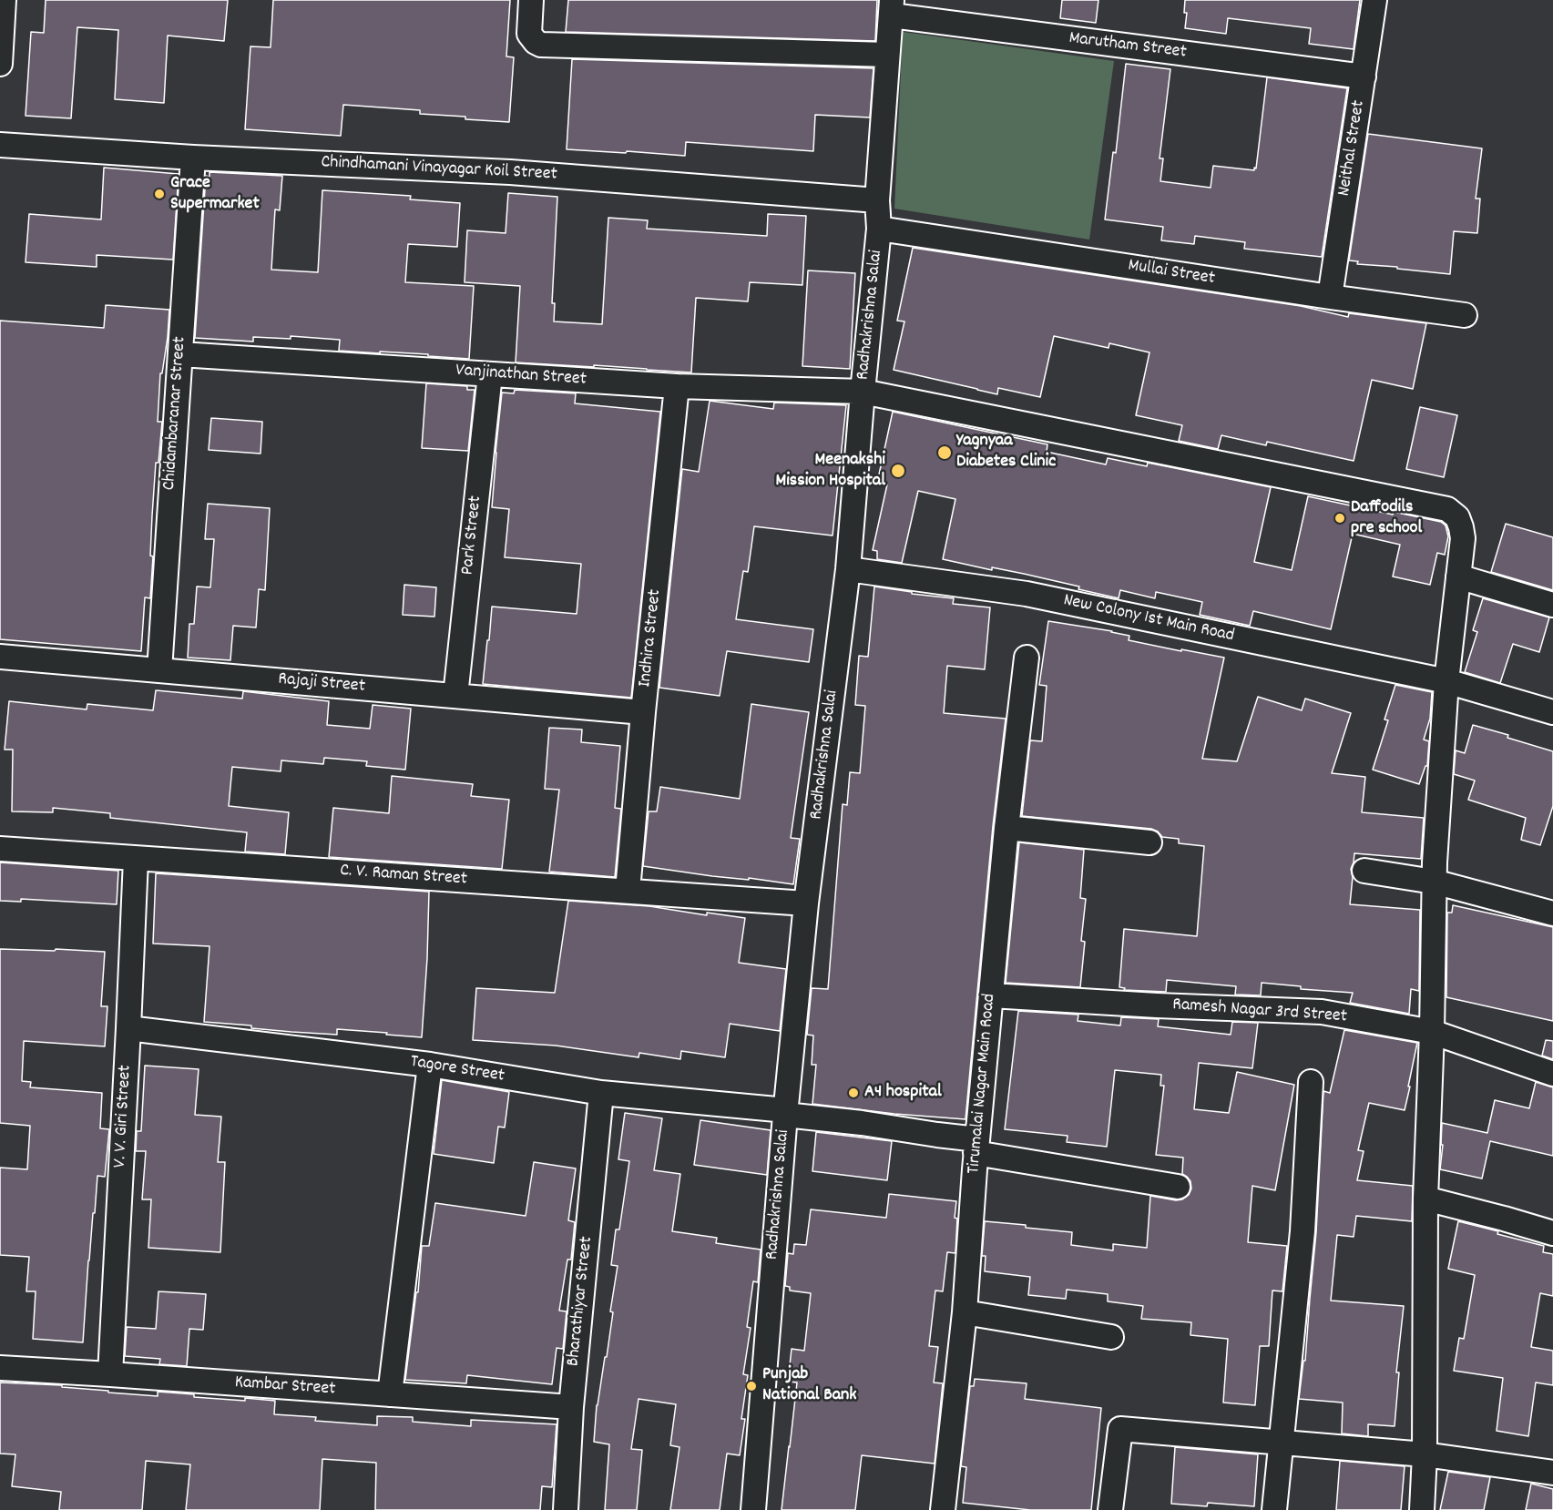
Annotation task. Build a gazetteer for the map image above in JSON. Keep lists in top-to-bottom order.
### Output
{
  "streets": {
    "street": [
      "Marutham Street",
      "Neithal Street",
      "Chindhamani Vinayagar Koil Street",
      "Mullai Street",
      "Radhakrishna Salai",
      "Vanjinathan Street",
      "Chidambaranar Street",
      "Park Street",
      "New Colony 1st Main Road",
      "Indhira Street",
      "Rajaji Street",
      "C. V. Raman Street",
      "Ramesh Nagar 3rd Street",
      "Tagore Street",
      "Tirumalai Nagar Main Road",
      "V. V. Giri Street",
      "Bharathiyar Street",
      "Kambar Street"
    ]
  },
  "crossings": [
    ["Marutham Street", "Neithal Street"],
    ["Marutham Street", "Radhakrishna Salai"],
    ["Neithal Street", "Mullai Street"],
    ["Chindhamani Vinayagar Koil Street", "Radhakrishna Salai"],
    ["Chindhamani Vinayagar Koil Street", "Chidambaranar Street"],
    ["Mullai Street", "Radhakrishna Salai"],
    ["Radhakrishna Salai", "Vanjinathan Street"],
    ["Radhakrishna Salai", "New Colony 1st Main Road"],
    ["Radhakrishna Salai", "C. V. Raman Street"],
    ["Radhakrishna Salai", "Tagore Street"],
    ["Vanjinathan Street", "Chidambaranar Street"],
    ["Vanjinathan Street", "Park Street"],
    ["Vanjinathan Street", "New Colony 1st Main Road"],
    ["Vanjinathan Street", "Indhira Street"],
    ["Vanjinathan Street", "Ramesh Nagar 3rd Street"],
    ["Chidambaranar Street", "Rajaji Street"],
    ["Park Street", "Rajaji Street"],
    ["Indhira Street", "Rajaji Street"],
    ["Indhira Street", "C. V. Raman Street"],
    ["C. V. Raman Street", "V. V. Giri Street"],
    ["Ramesh Nagar 3rd Street", "Tirumalai Nagar Main Road"],
    ["Tagore Street", "Tirumalai Nagar Main Road"],
    ["Tagore Street", "V. V. Giri Street"],
    ["Tagore Street", "Bharathiyar Street"],
    ["V. V. Giri Street", "Kambar Street"],
    ["Bharathiyar Street", "Kambar Street"]
  ],
  "places": [
    "Grace Supermarket",
    "Yagnyaa Diabetes Clinic",
    "Meenakshi Mission Hospital",
    "Daffodils pre school",
    "A4 hospital",
    "Punjab National Bank"
  ]
}
